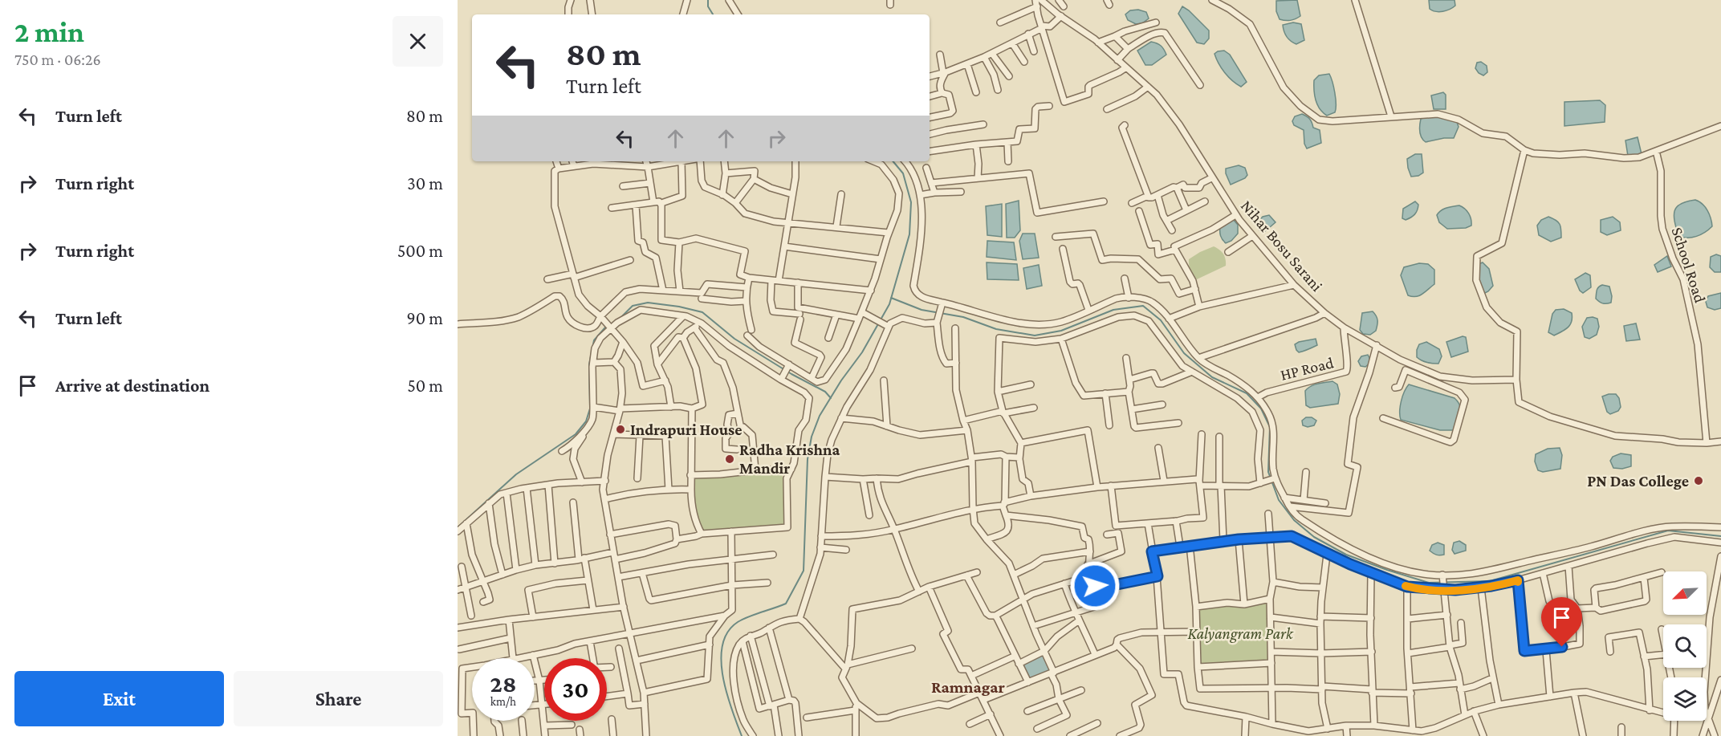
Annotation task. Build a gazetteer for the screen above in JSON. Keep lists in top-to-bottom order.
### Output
{
  "streets": {
    "street": ["Nihar Bosu Sarani", "School Road", "HP Road"]
  },
  "crossings": [
    ["Nihar Bosu Sarani", "HP Road"]
  ],
  "districts": ["Ramnagar"],
  "parks": ["Kalyangram Park"],
  "places": ["Indrapuri House", "Radha Krishna Mandir", "PN Das College"],
  "north": "bottom left",
  "page": {
    "heading": ["2 min", "750 m · 06:26"],
    "turn": ["80 m", "Turn left"],
    "list": [
      {
        "name": "Turn left",
        "value": "80 m"
      },
      {
        "name": "Turn right",
        "value": "30 m"
      },
      {
        "name": "Turn right",
        "value": "500 m"
      },
      {
        "name": "Turn left",
        "value": "90 m"
      },
      {
        "name": "Arrive at destination",
        "value": "50 m"
      }
    ],
    "speed": "28 km/h",
    "limit": "30",
    "buttons": ["Exit", "Share"]
  }
}
